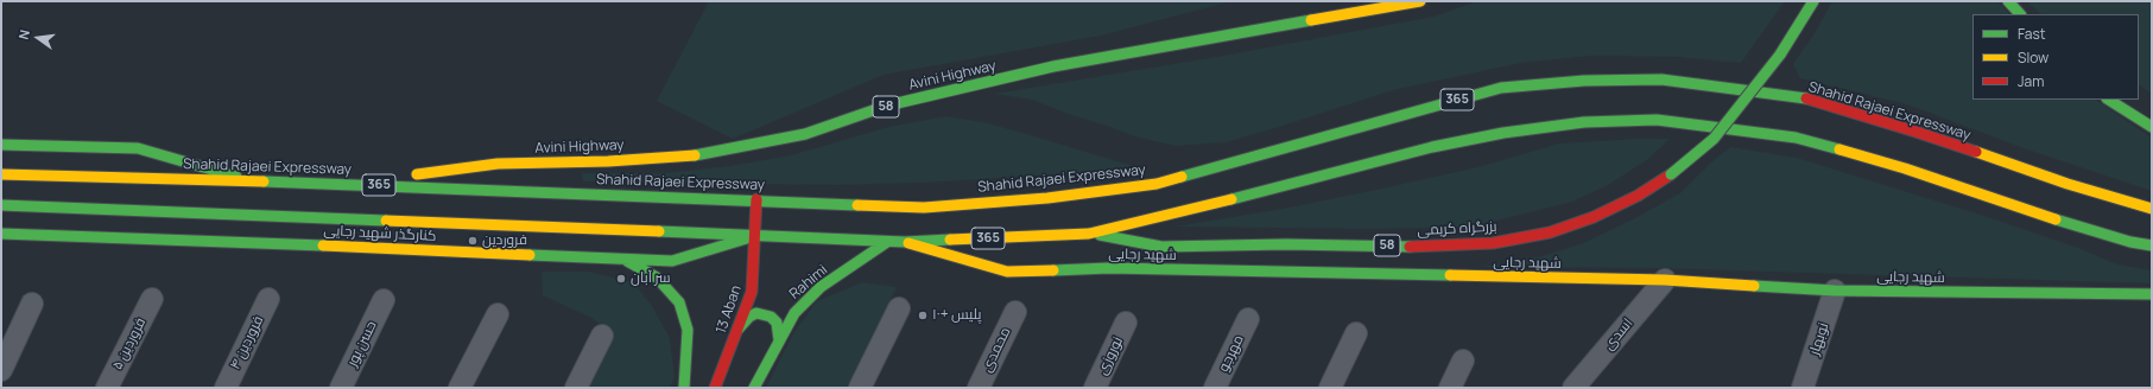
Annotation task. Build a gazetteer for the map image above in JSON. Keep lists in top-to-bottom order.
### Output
{
  "streets": {
    "main road": [
      "Avini Highway",
      "365",
      "58",
      "Shahid Rajaei Expressway",
      "بزرگراه کریمی",
      "کنارگذر شهید رجایی",
      "شهید رجایی",
      "Rahimi",
      "13 Aban"
    ],
    "street": [
      "اسدی",
      "نوبهار",
      "فروردین ۴",
      "فروردین ۵",
      "حسن پور",
      "محمدی",
      "مهرجو",
      "نوروزی"
    ]
  },
  "crossings": [
    ["Avini Highway", "Shahid Rajaei Expressway"],
    ["365", "بزرگراه کریمی"],
    ["365", "کنارگذر شهید رجایی"],
    ["365", "شهید رجایی"],
    ["365", "Rahimi"],
    ["365", "13 Aban"],
    ["کنارگذر شهید رجایی", "13 Aban"],
    ["شهید رجایی", "اسدی"],
    ["شهید رجایی", "نوبهار"]
  ],
  "places": ["فروردین", "سر آبان", "پلیس +۱۰"],
  "legend": ["Fast", "Slow", "Jam"],
  "north": "left"
}
